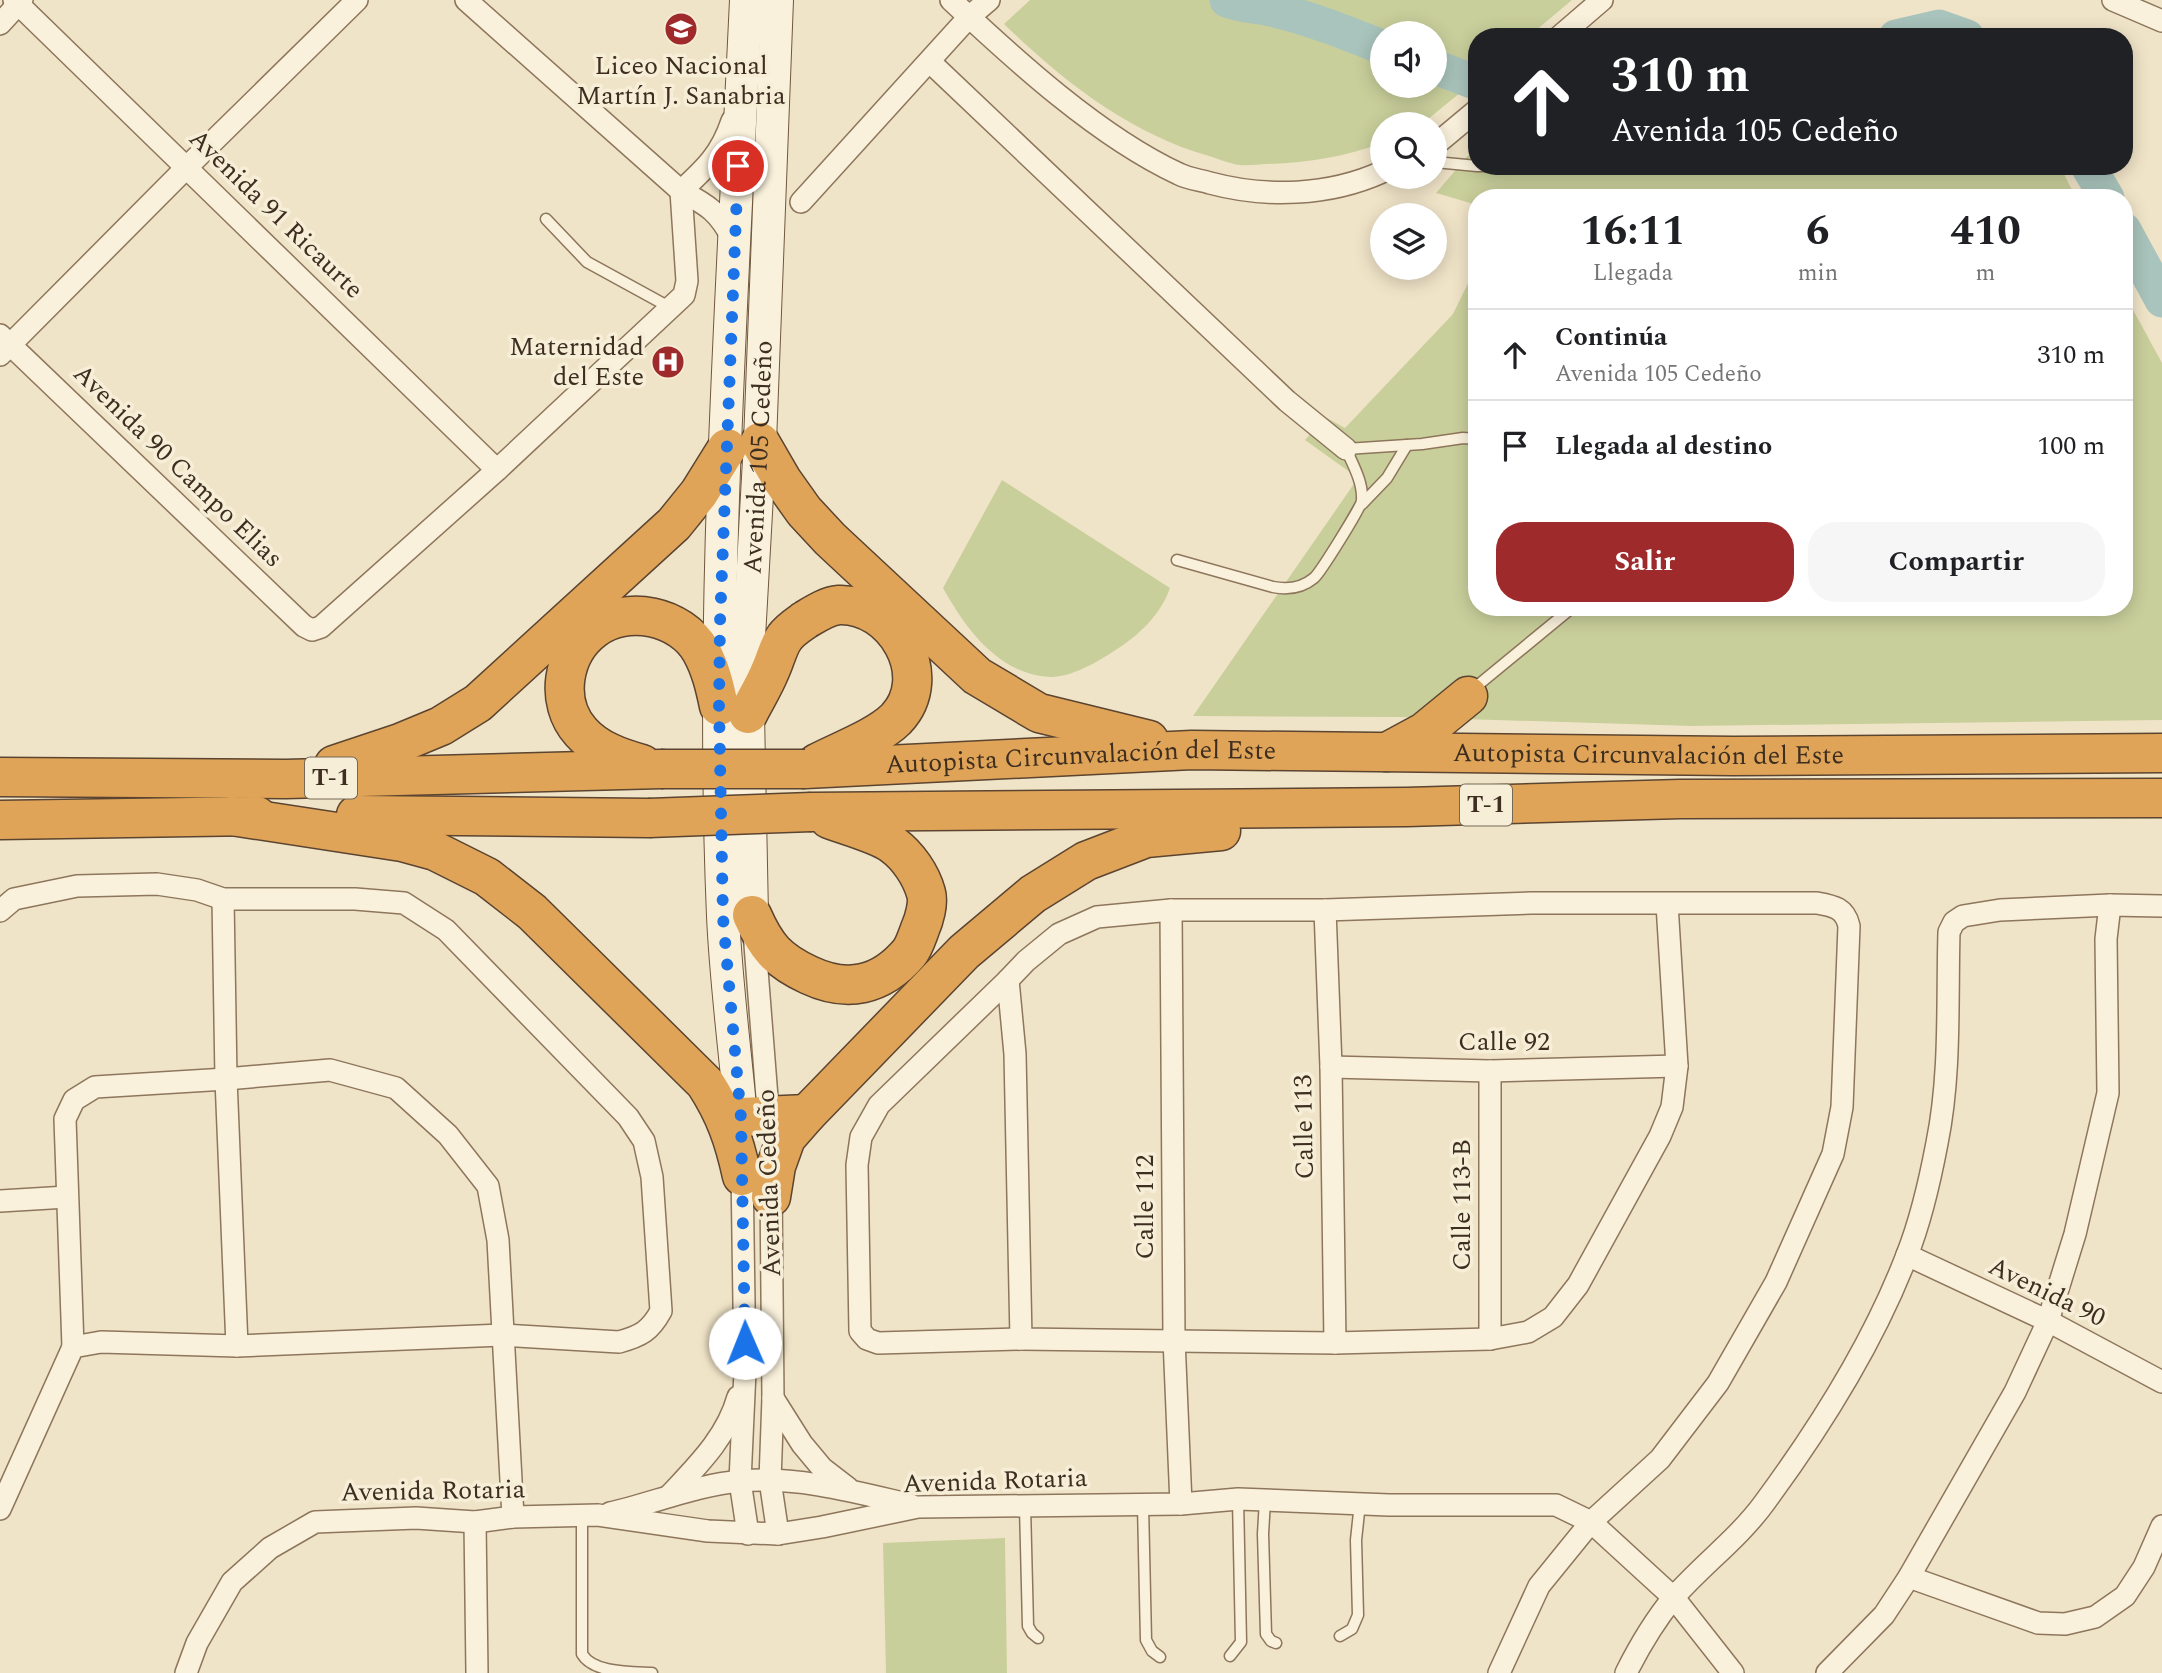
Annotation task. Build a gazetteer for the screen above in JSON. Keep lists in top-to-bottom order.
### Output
{
  "streets": {
    "highway": ["Autopista Circunvalación del Este", "T-1"],
    "main road": ["Avenida 105 Cedeño", "Avenida Cedeño"],
    "street": [
      "Avenida 91 Ricaurte",
      "Avenida 90 Campo Elias",
      "Calle 92",
      "Calle 113",
      "Calle 113-B",
      "Calle 112",
      "Avenida 90",
      "Avenida Rotaria"
    ]
  },
  "crossings": [
    ["Avenida 91 Ricaurte", "Avenida 90 Campo Elias"],
    ["Avenida 105 Cedeño", "Avenida Cedeño"],
    ["Calle 92", "Calle 113"],
    ["Calle 92", "Calle 113-B"],
    ["Avenida Cedeño", "Avenida Rotaria"],
    ["Calle 112", "Avenida Rotaria"]
  ],
  "places": {
    "school or university": ["Liceo Nacional Martín J. Sanabria"],
    "hospital": ["Maternidad del Este"]
  },
  "page": {
    "turn": ["310 m", "Avenida 105 Cedeño"],
    "eta": [
      "16:11",
      "Llegada",
      "6",
      "min",
      "410",
      "m"
    ],
    "list": [
      {
        "name": "Continúa",
        "note": "Avenida 105 Cedeño",
        "value": "310 m"
      },
      {
        "name": "Llegada al destino",
        "value": "100 m"
      }
    ],
    "buttons": ["Salir", "Compartir"]
  }
}
